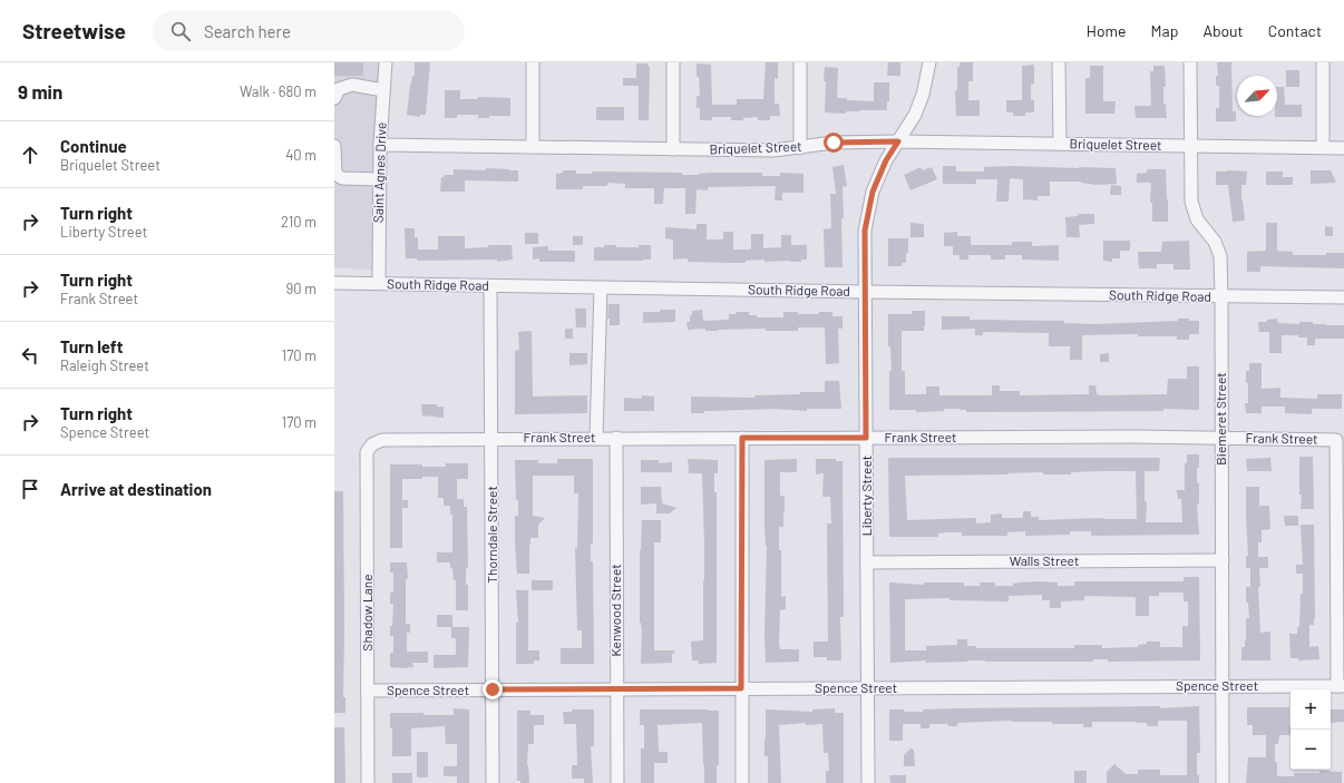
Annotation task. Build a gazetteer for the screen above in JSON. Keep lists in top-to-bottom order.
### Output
{
  "streets": {
    "street": [
      "Briquelet Street",
      "Saint Agnes Drive",
      "South Ridge Road",
      "Biemeret Street",
      "Frank Street",
      "Liberty Street",
      "Thorndale Street",
      "Walls Street",
      "Kenwood Street",
      "Shadow Lane",
      "Spence Street"
    ]
  },
  "crossings": [
    ["Briquelet Street", "Saint Agnes Drive"],
    ["Briquelet Street", "Biemeret Street"],
    ["Briquelet Street", "Liberty Street"],
    ["Saint Agnes Drive", "South Ridge Road"],
    ["South Ridge Road", "Biemeret Street"],
    ["South Ridge Road", "Liberty Street"],
    ["South Ridge Road", "Thorndale Street"],
    ["Biemeret Street", "Frank Street"],
    ["Biemeret Street", "Walls Street"],
    ["Biemeret Street", "Spence Street"],
    ["Frank Street", "Liberty Street"],
    ["Frank Street", "Thorndale Street"],
    ["Frank Street", "Kenwood Street"],
    ["Frank Street", "Shadow Lane"],
    ["Frank Street", "Spence Street"],
    ["Liberty Street", "Walls Street"],
    ["Liberty Street", "Spence Street"],
    ["Thorndale Street", "Spence Street"],
    ["Kenwood Street", "Spence Street"],
    ["Shadow Lane", "Spence Street"]
  ],
  "north": "top right",
  "page": {
    "header": "Streetwise",
    "search": "Search here",
    "nav": [
      "Home",
      "Map",
      "About",
      "Contact"
    ],
    "heading": ["9 min", "Walk · 680 m"],
    "list": [
      ["Continue", "Briquelet Street", "40 m"],
      ["Turn right", "Liberty Street", "210 m"],
      ["Turn right", "Frank Street", "90 m"],
      ["Turn left", "Raleigh Street", "170 m"],
      ["Turn right", "Spence Street", "170 m"],
      "Arrive at destination"
    ],
    "map_buttons": ["+", "−"]
  }
}
